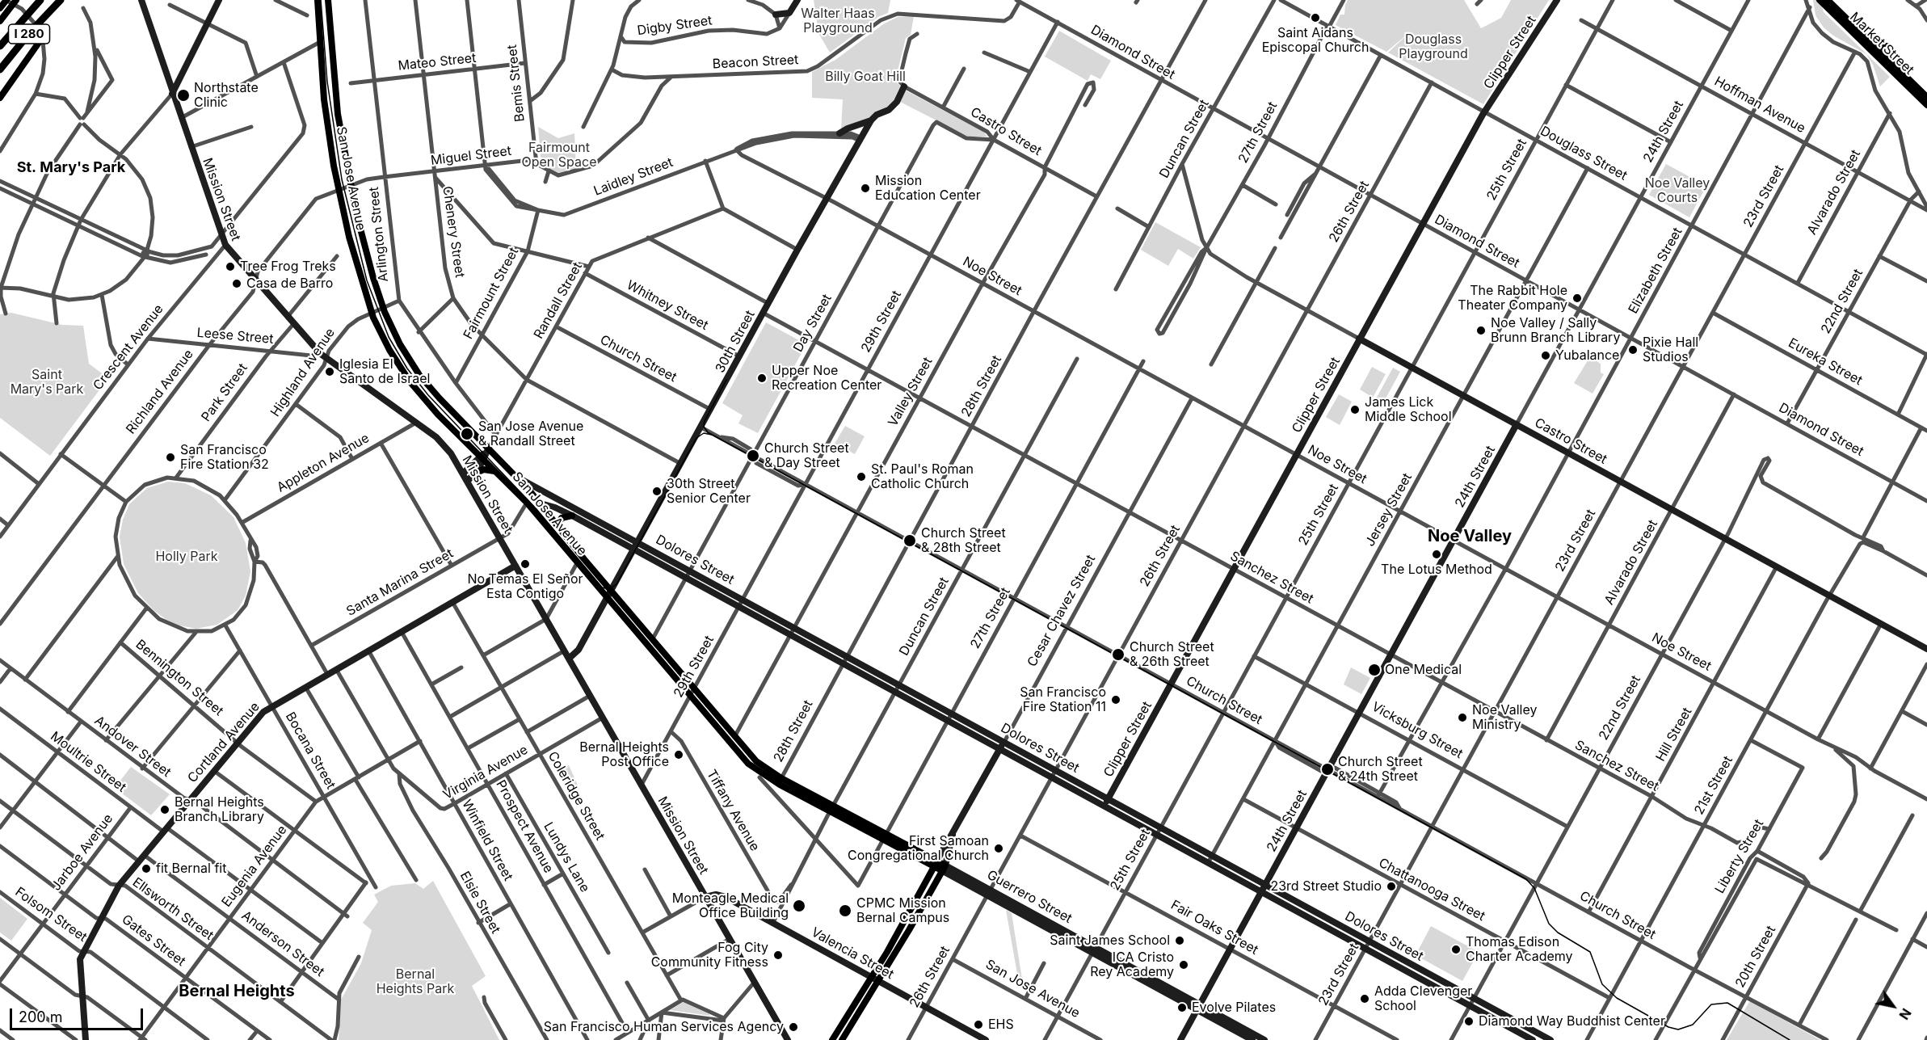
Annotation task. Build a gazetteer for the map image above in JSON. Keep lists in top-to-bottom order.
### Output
{
  "streets": {
    "highway": ["I 280"],
    "main road": [
      "Market Street",
      "San Jose Avenue",
      "Cesar Chavez Street",
      "Guerrero Street"
    ],
    "street": [
      "Digby Street",
      "Diamond Street",
      "Clipper Street",
      "Mateo Street",
      "Beacon Street",
      "Bemis Street",
      "Hoffman Avenue",
      "Castro Street",
      "24th Street",
      "27th Street",
      "Duncan Street",
      "Douglass Street",
      "Miguel Street",
      "25th Street",
      "Laidley Street",
      "Alvarado Street",
      "23rd Street",
      "Mission Street",
      "26th Street",
      "Chenery Street",
      "Arlington Street",
      "Elizabeth Street",
      "Noe Street",
      "Fairmount Street",
      "Randall Street",
      "22nd Street",
      "Whitney Street",
      "29th Street",
      "Day Street",
      "Leese Street",
      "30th Street",
      "Crescent Avenue",
      "Church Street",
      "Eureka Street",
      "Highland Avenue",
      "28th Street",
      "Richland Avenue",
      "Valley Street",
      "Park Street",
      "Appleton Avenue",
      "Jersey Street",
      "Dolores Street",
      "Sanchez Street",
      "Santa Marina Street",
      "Bennington Street",
      "Vicksburg Street",
      "Hill Street",
      "Cortland Avenue",
      "Andover Street",
      "Bocana Street",
      "Moultrie Street",
      "Virginia Avenue",
      "21st Street",
      "Coleridge Street",
      "Tiffany Avenue",
      "Prospect Avenue",
      "Winfield Street",
      "Jarboe Avenue",
      "Liberty Street",
      "Lundys Lane",
      "Eugenia Avenue",
      "Chattanooga Street",
      "Elsie Street",
      "Ellsworth Street",
      "Folsom Street",
      "Fair Oaks Street",
      "Gates Street",
      "Anderson Street",
      "Valencia Street",
      "20th Street"
    ]
  },
  "crossings": [
    ["Diamond Street", "Clipper Street"],
    ["Diamond Street", "Beacon Street"],
    ["Diamond Street", "24th Street"],
    ["Diamond Street", "27th Street"],
    ["Diamond Street", "Duncan Street"],
    ["Diamond Street", "25th Street"],
    ["Diamond Street", "Alvarado Street"],
    ["Diamond Street", "23rd Street"],
    ["Diamond Street", "26th Street"],
    ["Diamond Street", "Elizabeth Street"],
    ["Diamond Street", "22nd Street"],
    ["Diamond Street", "29th Street"],
    ["Diamond Street", "28th Street"],
    ["Diamond Street", "Jersey Street"],
    ["Clipper Street", "Castro Street"],
    ["Clipper Street", "Douglass Street"],
    ["Clipper Street", "Noe Street"],
    ["Clipper Street", "Church Street"],
    ["Clipper Street", "Dolores Street"],
    ["Clipper Street", "Sanchez Street"],
    ["Mateo Street", "Bemis Street"],
    ["Mateo Street", "Laidley Street"],
    ["Mateo Street", "Chenery Street"],
    ["Mateo Street", "Arlington Street"],
    ["Bemis Street", "Miguel Street"],
    ["Hoffman Avenue", "24th Street"],
    ["Hoffman Avenue", "25th Street"],
    ["Hoffman Avenue", "Alvarado Street"],
    ["Hoffman Avenue", "23rd Street"],
    ["Hoffman Avenue", "Elizabeth Street"],
    ["Hoffman Avenue", "22nd Street"],
    ["Castro Street", "24th Street"],
    ["Castro Street", "27th Street"],
    ["Castro Street", "25th Street"],
    ["Castro Street", "Alvarado Street"],
    ["Castro Street", "23rd Street"],
    ["Castro Street", "26th Street"],
    ["Castro Street", "Elizabeth Street"],
    ["Castro Street", "22nd Street"],
    ["Castro Street", "29th Street"],
    ["Castro Street", "Day Street"],
    ["Castro Street", "28th Street"],
    ["Castro Street", "Valley Street"],
    ["Castro Street", "Jersey Street"],
    ["Castro Street", "Hill Street"],
    ["Castro Street", "21st Street"],
    ["24th Street", "Douglass Street"],
    ["24th Street", "Noe Street"],
    ["24th Street", "Church Street"],
    ["24th Street", "Dolores Street"],
    ["24th Street", "Sanchez Street"],
    ["24th Street", "Vicksburg Street"],
    ["24th Street", "Chattanooga Street"],
    ["24th Street", "Guerrero Street"],
    ["24th Street", "Fair Oaks Street"],
    ["27th Street", "Duncan Street"],
    ["27th Street", "Douglass Street"],
    ["27th Street", "Noe Street"],
    ["27th Street", "Church Street"],
    ["27th Street", "Dolores Street"],
    ["27th Street", "Sanchez Street"],
    ["27th Street", "Guerrero Street"],
    ["Duncan Street", "Church Street"],
    ["Duncan Street", "Dolores Street"],
    ["Duncan Street", "Sanchez Street"],
    ["Duncan Street", "Tiffany Avenue"],
    ["Duncan Street", "Guerrero Street"],
    ["Duncan Street", "Valencia Street"],
    ["Douglass Street", "25th Street"],
    ["Douglass Street", "Alvarado Street"],
    ["Douglass Street", "23rd Street"],
    ["Douglass Street", "26th Street"],
    ["Douglass Street", "Elizabeth Street"],
    ["Douglass Street", "22nd Street"],
    ["Douglass Street", "Jersey Street"],
    ["Miguel Street", "Laidley Street"],
    ["Miguel Street", "Chenery Street"],
    ["Miguel Street", "Arlington Street"],
    ["Miguel Street", "Richland Avenue"],
    ["25th Street", "San Jose Avenue"],
    ["25th Street", "Noe Street"],
    ["25th Street", "Church Street"],
    ["25th Street", "Dolores Street"],
    ["25th Street", "Sanchez Street"],
    ["25th Street", "Vicksburg Street"],
    ["25th Street", "Guerrero Street"],
    ["25th Street", "Fair Oaks Street"],
    ["Laidley Street", "Noe Street"],
    ["Laidley Street", "Fairmount Street"],
    ["Laidley Street", "30th Street"],
    ["San Jose Avenue", "26th Street"],
    ["San Jose Avenue", "Randall Street"],
    ["San Jose Avenue", "29th Street"],
    ["San Jose Avenue", "Day Street"],
    ["San Jose Avenue", "30th Street"],
    ["San Jose Avenue", "28th Street"],
    ["San Jose Avenue", "Valley Street"],
    ["San Jose Avenue", "Dolores Street"],
    ["San Jose Avenue", "Santa Marina Street"],
    ["San Jose Avenue", "Guerrero Street"],
    ["Alvarado Street", "Noe Street"],
    ["Alvarado Street", "Sanchez Street"],
    ["23rd Street", "Noe Street"],
    ["23rd Street", "Church Street"],
    ["23rd Street", "Eureka Street"],
    ["23rd Street", "Dolores Street"],
    ["23rd Street", "Sanchez Street"],
    ["23rd Street", "Vicksburg Street"],
    ["23rd Street", "Chattanooga Street"],
    ["23rd Street", "Fair Oaks Street"],
    ["Mission Street", "Randall Street"],
    ["Mission Street", "29th Street"],
    ["Mission Street", "Leese Street"],
    ["Mission Street", "30th Street"],
    ["Mission Street", "Crescent Avenue"],
    ["Mission Street", "Highland Avenue"],
    ["Mission Street", "Richland Avenue"],
    ["Mission Street", "Park Street"],
    ["Mission Street", "Appleton Avenue"],
    ["Mission Street", "Santa Marina Street"],
    ["Mission Street", "Cortland Avenue"],
    ["Mission Street", "Virginia Avenue"],
    ["Mission Street", "Valencia Street"],
    ["26th Street", "Noe Street"],
    ["26th Street", "Church Street"],
    ["26th Street", "Dolores Street"],
    ["26th Street", "Sanchez Street"],
    ["26th Street", "Guerrero Street"],
    ["26th Street", "Fair Oaks Street"],
    ["26th Street", "Valencia Street"],
    ["Chenery Street", "Fairmount Street"],
    ["Chenery Street", "Randall Street"],
    ["Chenery Street", "30th Street"],
    ["Arlington Street", "Fairmount Street"],
    ["Arlington Street", "Randall Street"],
    ["Arlington Street", "Highland Avenue"],
    ["Elizabeth Street", "Noe Street"],
    ["Elizabeth Street", "Church Street"],
    ["Elizabeth Street", "Sanchez Street"],
    ["Elizabeth Street", "Vicksburg Street"],
    ["Noe Street", "22nd Street"],
    ["Noe Street", "29th Street"],
    ["Noe Street", "Day Street"],
    ["Noe Street", "30th Street"],
    ["Noe Street", "28th Street"],
    ["Noe Street", "Valley Street"],
    ["Noe Street", "Jersey Street"],
    ["Noe Street", "Cesar Chavez Street"],
    ["Noe Street", "Hill Street"],
    ["Noe Street", "21st Street"],
    ["Randall Street", "Whitney Street"],
    ["Randall Street", "Church Street"],
    ["22nd Street", "Church Street"],
    ["22nd Street", "Eureka Street"],
    ["22nd Street", "Dolores Street"],
    ["22nd Street", "Sanchez Street"],
    ["22nd Street", "Vicksburg Street"],
    ["22nd Street", "Chattanooga Street"],
    ["Whitney Street", "30th Street"],
    ["29th Street", "Day Street"],
    ["29th Street", "Church Street"],
    ["29th Street", "Dolores Street"],
    ["29th Street", "Sanchez Street"],
    ["29th Street", "Tiffany Avenue"],
    ["Day Street", "Church Street"],
    ["Day Street", "Dolores Street"],
    ["Day Street", "Sanchez Street"],
    ["Leese Street", "Crescent Avenue"],
    ["Leese Street", "Highland Avenue"],
    ["Leese Street", "Richland Avenue"],
    ["Leese Street", "Park Street"],
    ["30th Street", "Church Street"],
    ["30th Street", "Dolores Street"],
    ["30th Street", "Sanchez Street"],
    ["Church Street", "28th Street"],
    ["Church Street", "Valley Street"],
    ["Church Street", "Jersey Street"],
    ["Church Street", "Cesar Chavez Street"],
    ["Church Street", "Hill Street"],
    ["Church Street", "21st Street"],
    ["Church Street", "Liberty Street"],
    ["Church Street", "20th Street"],
    ["Highland Avenue", "Park Street"],
    ["Highland Avenue", "Appleton Avenue"],
    ["Highland Avenue", "Bocana Street"],
    ["28th Street", "Dolores Street"],
    ["28th Street", "Sanchez Street"],
    ["28th Street", "Guerrero Street"],
    ["Valley Street", "Dolores Street"],
    ["Valley Street", "Sanchez Street"],
    ["Park Street", "Appleton Avenue"],
    ["Park Street", "Bocana Street"],
    ["Appleton Avenue", "Bocana Street"],
    ["Jersey Street", "Dolores Street"],
    ["Jersey Street", "Sanchez Street"],
    ["Jersey Street", "Vicksburg Street"],
    ["Jersey Street", "Chattanooga Street"],
    ["Dolores Street", "Cesar Chavez Street"],
    ["Sanchez Street", "Cesar Chavez Street"],
    ["Sanchez Street", "Hill Street"],
    ["Sanchez Street", "21st Street"],
    ["Sanchez Street", "Liberty Street"],
    ["Cesar Chavez Street", "Guerrero Street"],
    ["Cesar Chavez Street", "Valencia Street"],
    ["Bennington Street", "Cortland Avenue"],
    ["Bennington Street", "Eugenia Avenue"],
    ["Cortland Avenue", "Andover Street"],
    ["Cortland Avenue", "Bocana Street"],
    ["Cortland Avenue", "Moultrie Street"],
    ["Cortland Avenue", "Coleridge Street"],
    ["Cortland Avenue", "Prospect Avenue"],
    ["Cortland Avenue", "Winfield Street"],
    ["Cortland Avenue", "Ellsworth Street"],
    ["Cortland Avenue", "Folsom Street"],
    ["Cortland Avenue", "Gates Street"],
    ["Cortland Avenue", "Anderson Street"],
    ["Andover Street", "Eugenia Avenue"],
    ["Bocana Street", "Eugenia Avenue"],
    ["Moultrie Street", "Jarboe Avenue"],
    ["Moultrie Street", "Eugenia Avenue"],
    ["Virginia Avenue", "Coleridge Street"],
    ["Virginia Avenue", "Prospect Avenue"],
    ["Virginia Avenue", "Winfield Street"],
    ["Virginia Avenue", "Lundys Lane"],
    ["Virginia Avenue", "Eugenia Avenue"],
    ["Virginia Avenue", "Elsie Street"],
    ["21st Street", "Liberty Street"],
    ["21st Street", "Chattanooga Street"],
    ["Winfield Street", "Eugenia Avenue"],
    ["Jarboe Avenue", "Ellsworth Street"],
    ["Jarboe Avenue", "Folsom Street"],
    ["Jarboe Avenue", "Gates Street"],
    ["Liberty Street", "20th Street"],
    ["Eugenia Avenue", "Ellsworth Street"],
    ["Eugenia Avenue", "Folsom Street"],
    ["Eugenia Avenue", "Gates Street"],
    ["Eugenia Avenue", "Anderson Street"]
  ],
  "districts": ["St. Mary's Park", "Noe Valley", "Bernal Heights"],
  "parks": [
    "Walter Haas Playground",
    "Douglass Playground",
    "Billy Goat Hill",
    "Fairmount Open Space",
    "Noe Valley Courts",
    "Saint Mary's Park",
    "Holly Park",
    "Bernal Heights Park"
  ],
  "places": [
    "Saint Aidans Episcopal Church",
    "Northstate Clinic",
    "Mission Education Center",
    "Tree Frog Treks",
    "Casa de Barro",
    "The Rabbit Hole Theater Company",
    "Noe Valley / Sally Brunn Branch Library",
    "Pixie Hall Studios",
    "Yubalance",
    "Iglesia El Santo de Israel",
    "Upper Noe Recreation Center",
    "James Lick Middle School",
    "San Jose Avenue & Randall Street",
    "Church Street & Day Street",
    "San Francisco Fire Station 32",
    "St. Paul's Roman Catholic Church",
    "30th Street Senior Center",
    "Church Street & 28th Street",
    "The Lotus Method",
    "No Temas El Señor Esta Contigo",
    "Church Street & 26th Street",
    "One Medical",
    "San Francisco Fire Station 11",
    "Noe Valley Ministry",
    "Bernal Heights Post Office",
    "Church Street & 24th Street",
    "Bernal Heights Branch Library",
    "First Samoan Congregational Church",
    "fit Bernal fit",
    "23rd Street Studio",
    "Monteagle Medical Office Building",
    "CPMC Mission Bernal Campus",
    "Saint James School",
    "Thomas Edison Charter Academy",
    "Fog City Community Fitness",
    "ICA Cristo Rey Academy",
    "Adda Clevenger School",
    "Evolve Pilates",
    "Diamond Way Buddhist Center",
    "EHS",
    "San Francisco Human Services Agency"
  ],
  "scale_bar": "200 m",
  "north": "bottom right"
}
